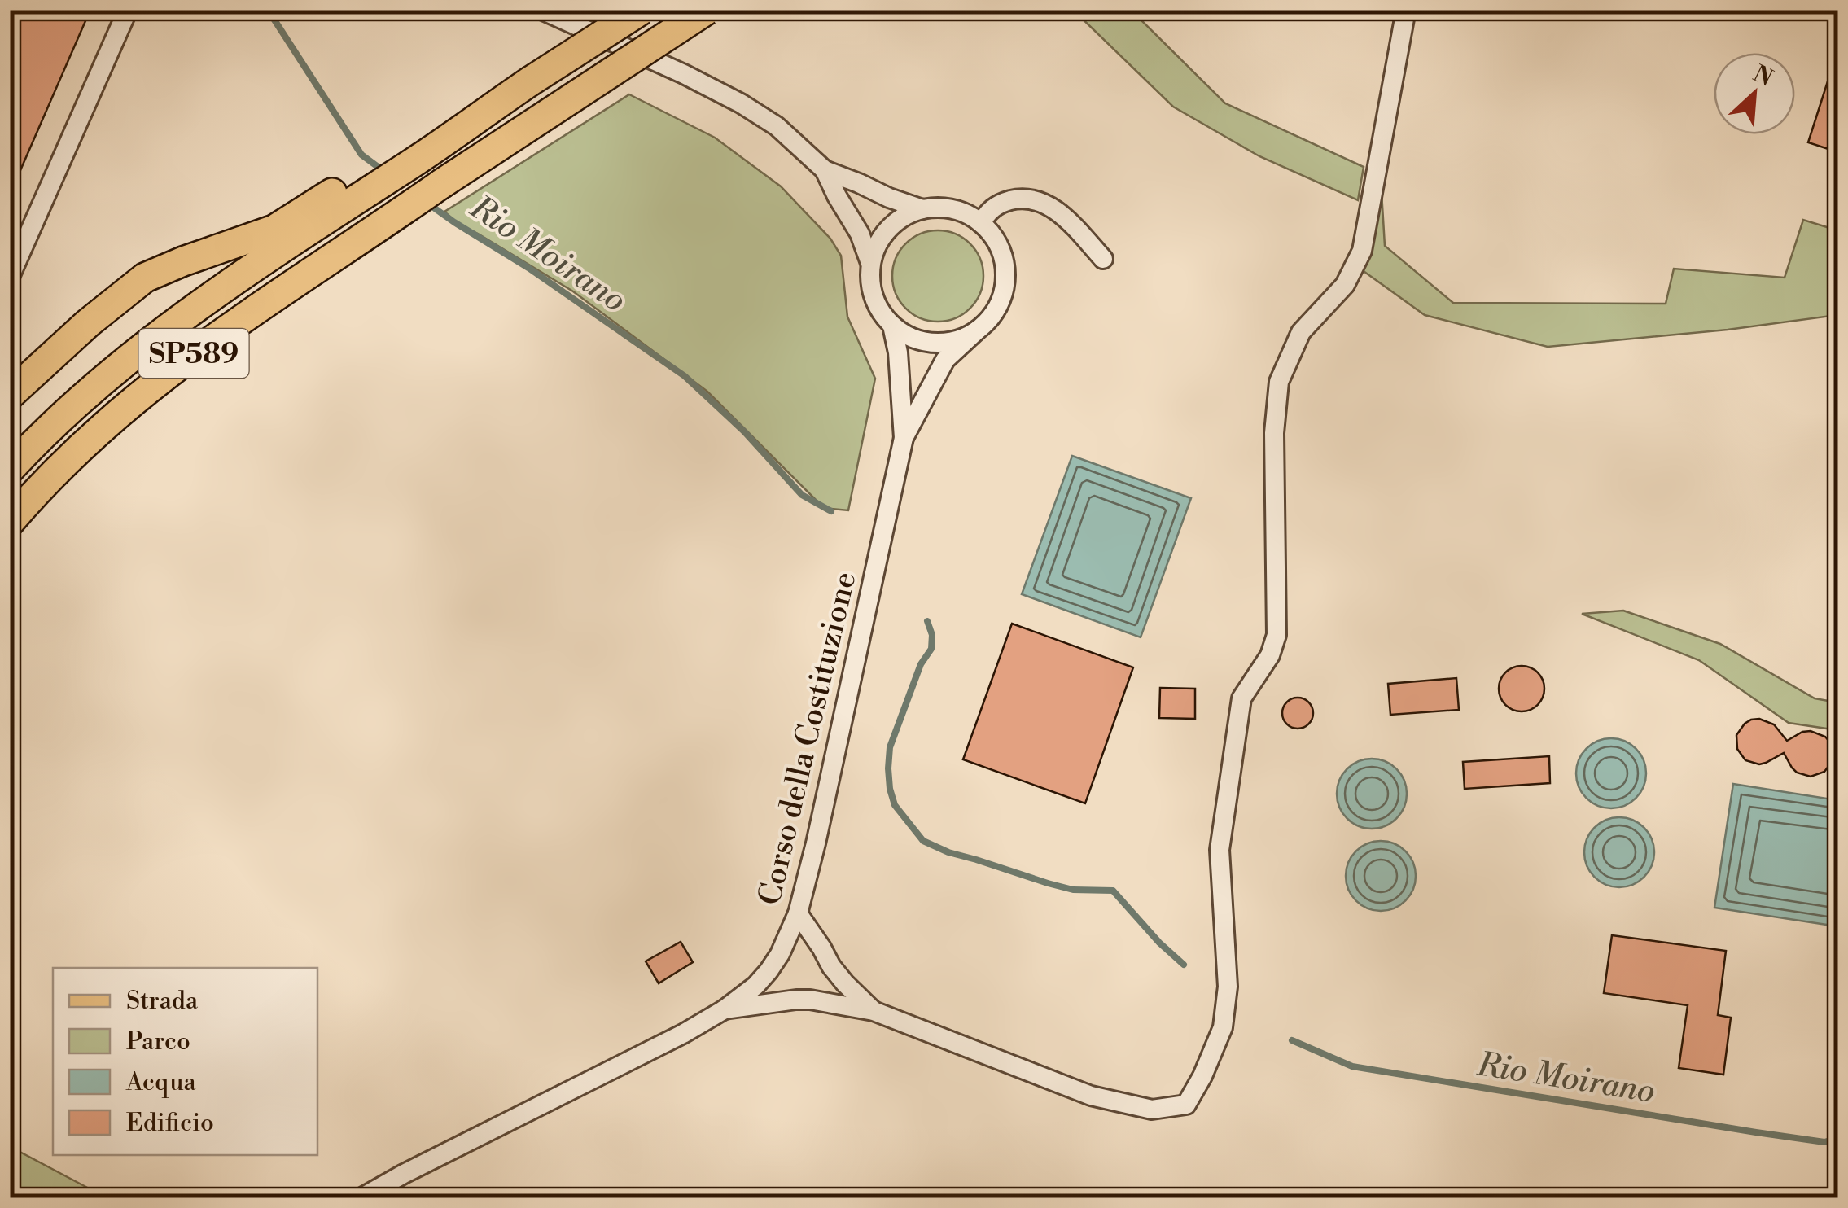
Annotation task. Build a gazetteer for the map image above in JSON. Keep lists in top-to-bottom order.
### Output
{
  "streets": {
    "main road": ["SP589"],
    "street": ["Corso della Costituzione"]
  },
  "water": ["Rio Moirano"],
  "legend": [
    "Strada",
    "Parco",
    "Acqua",
    "Edificio"
  ],
  "north": "top right"
}
